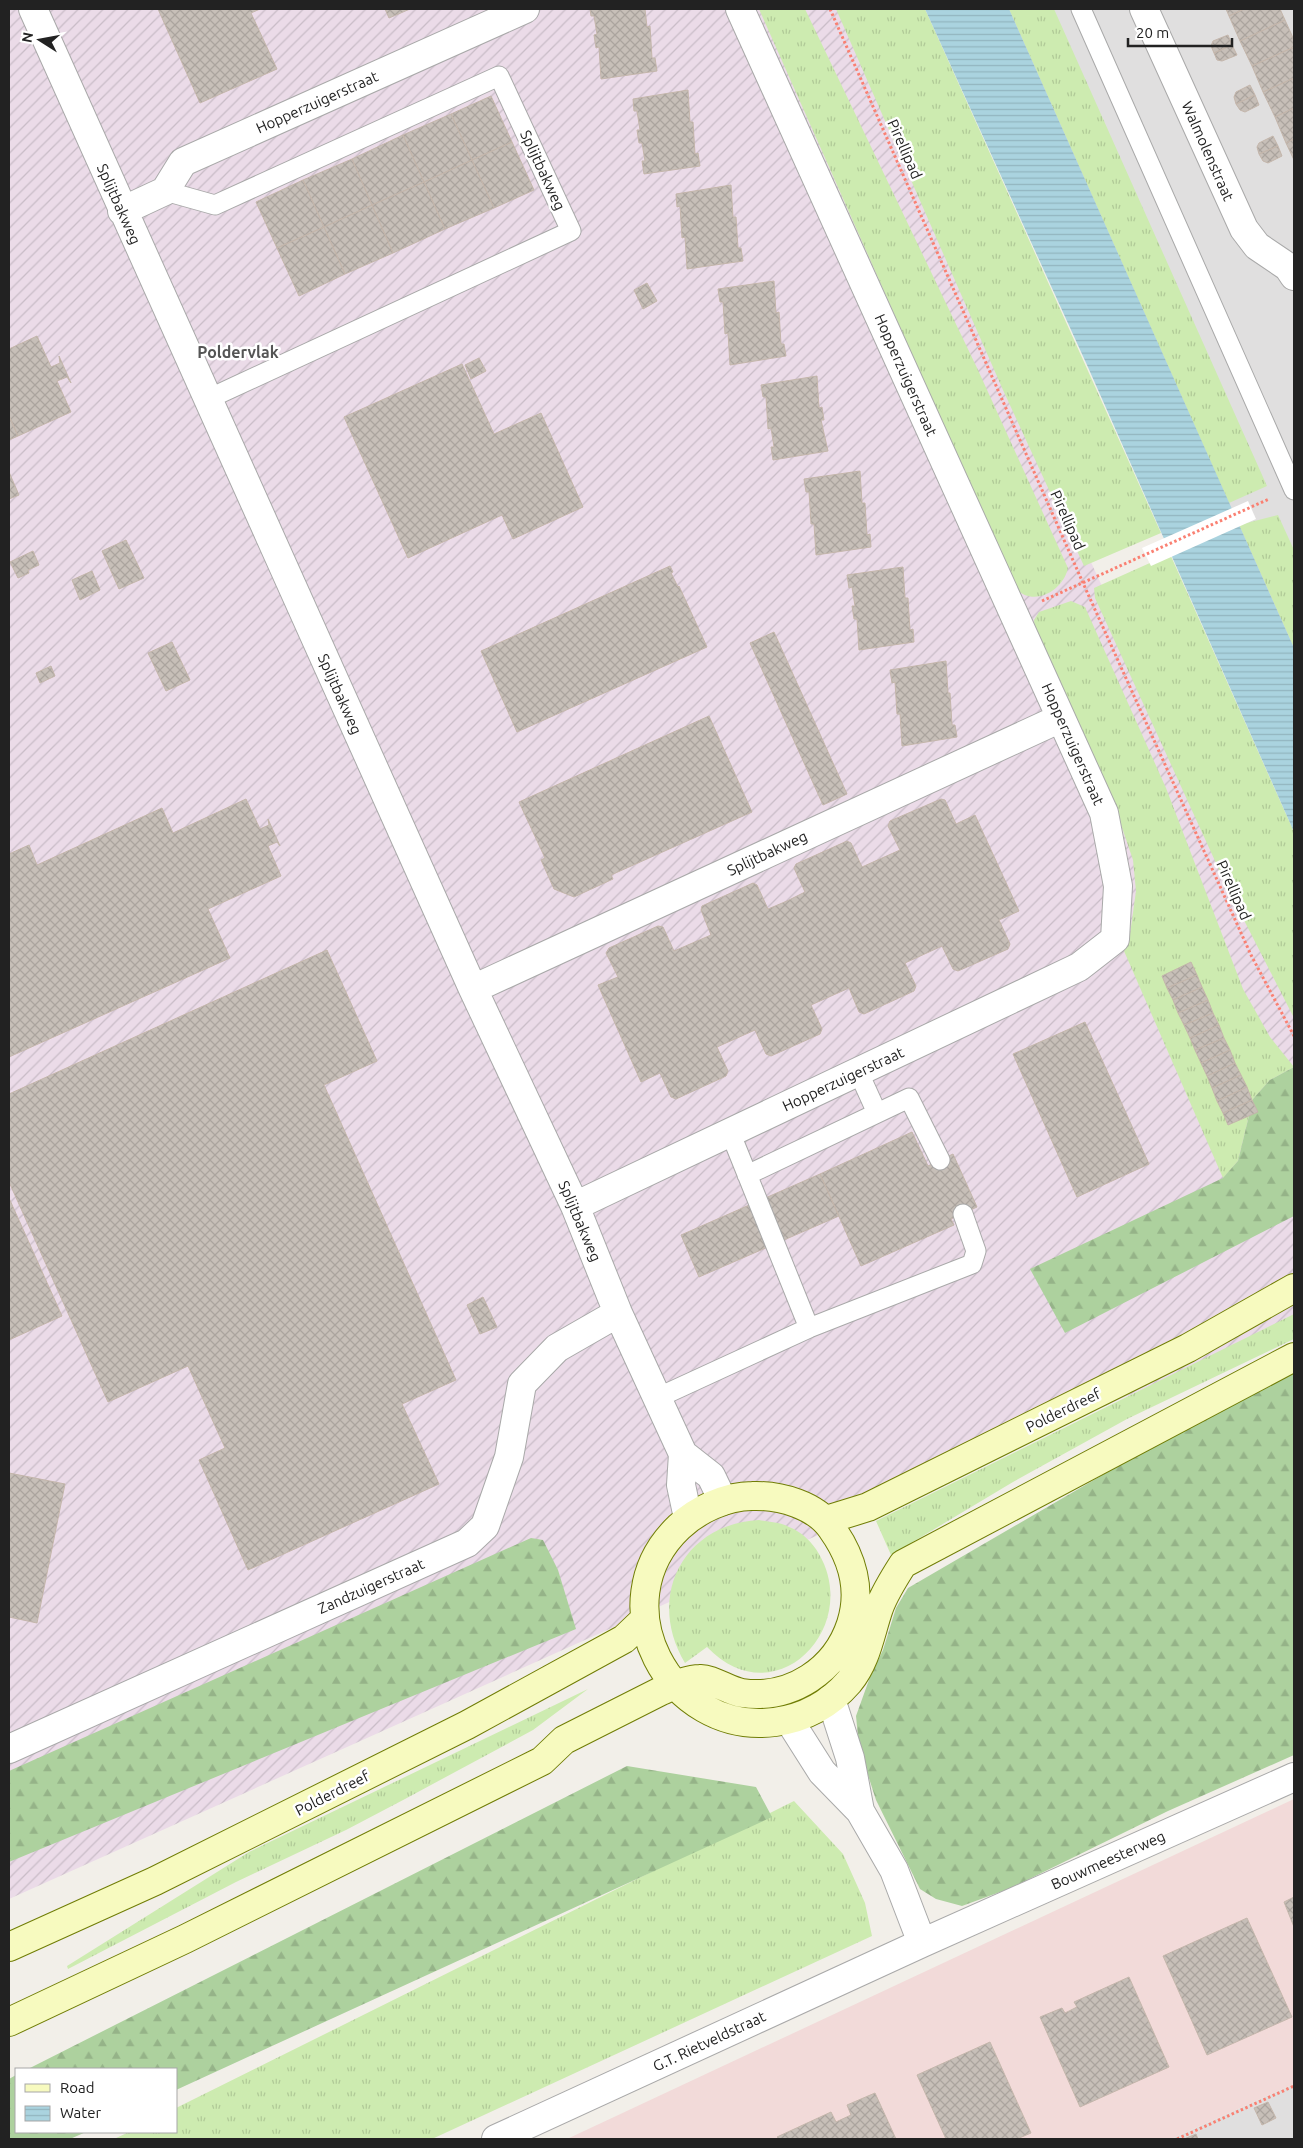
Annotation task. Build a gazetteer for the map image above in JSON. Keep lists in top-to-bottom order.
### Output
{
  "streets": {
    "main road": ["Polderdreef"],
    "street": [
      "Hopperzuigerstraat",
      "Walmolenstraat",
      "Splijtbakweg",
      "Zandzuigerstraat",
      "Bouwmeesterweg",
      "G.T. Rietveldstraat"
    ],
    "path": ["Pirellipad"]
  },
  "crossings": [
    ["Hopperzuigerstraat", "Splijtbakweg"],
    ["Splijtbakweg", "Zandzuigerstraat"],
    ["Bouwmeesterweg", "G.T. Rietveldstraat"]
  ],
  "districts": ["Poldervlak"],
  "legend": ["Road", "Water"],
  "scale_bar": "20 m",
  "north": "left"
}
